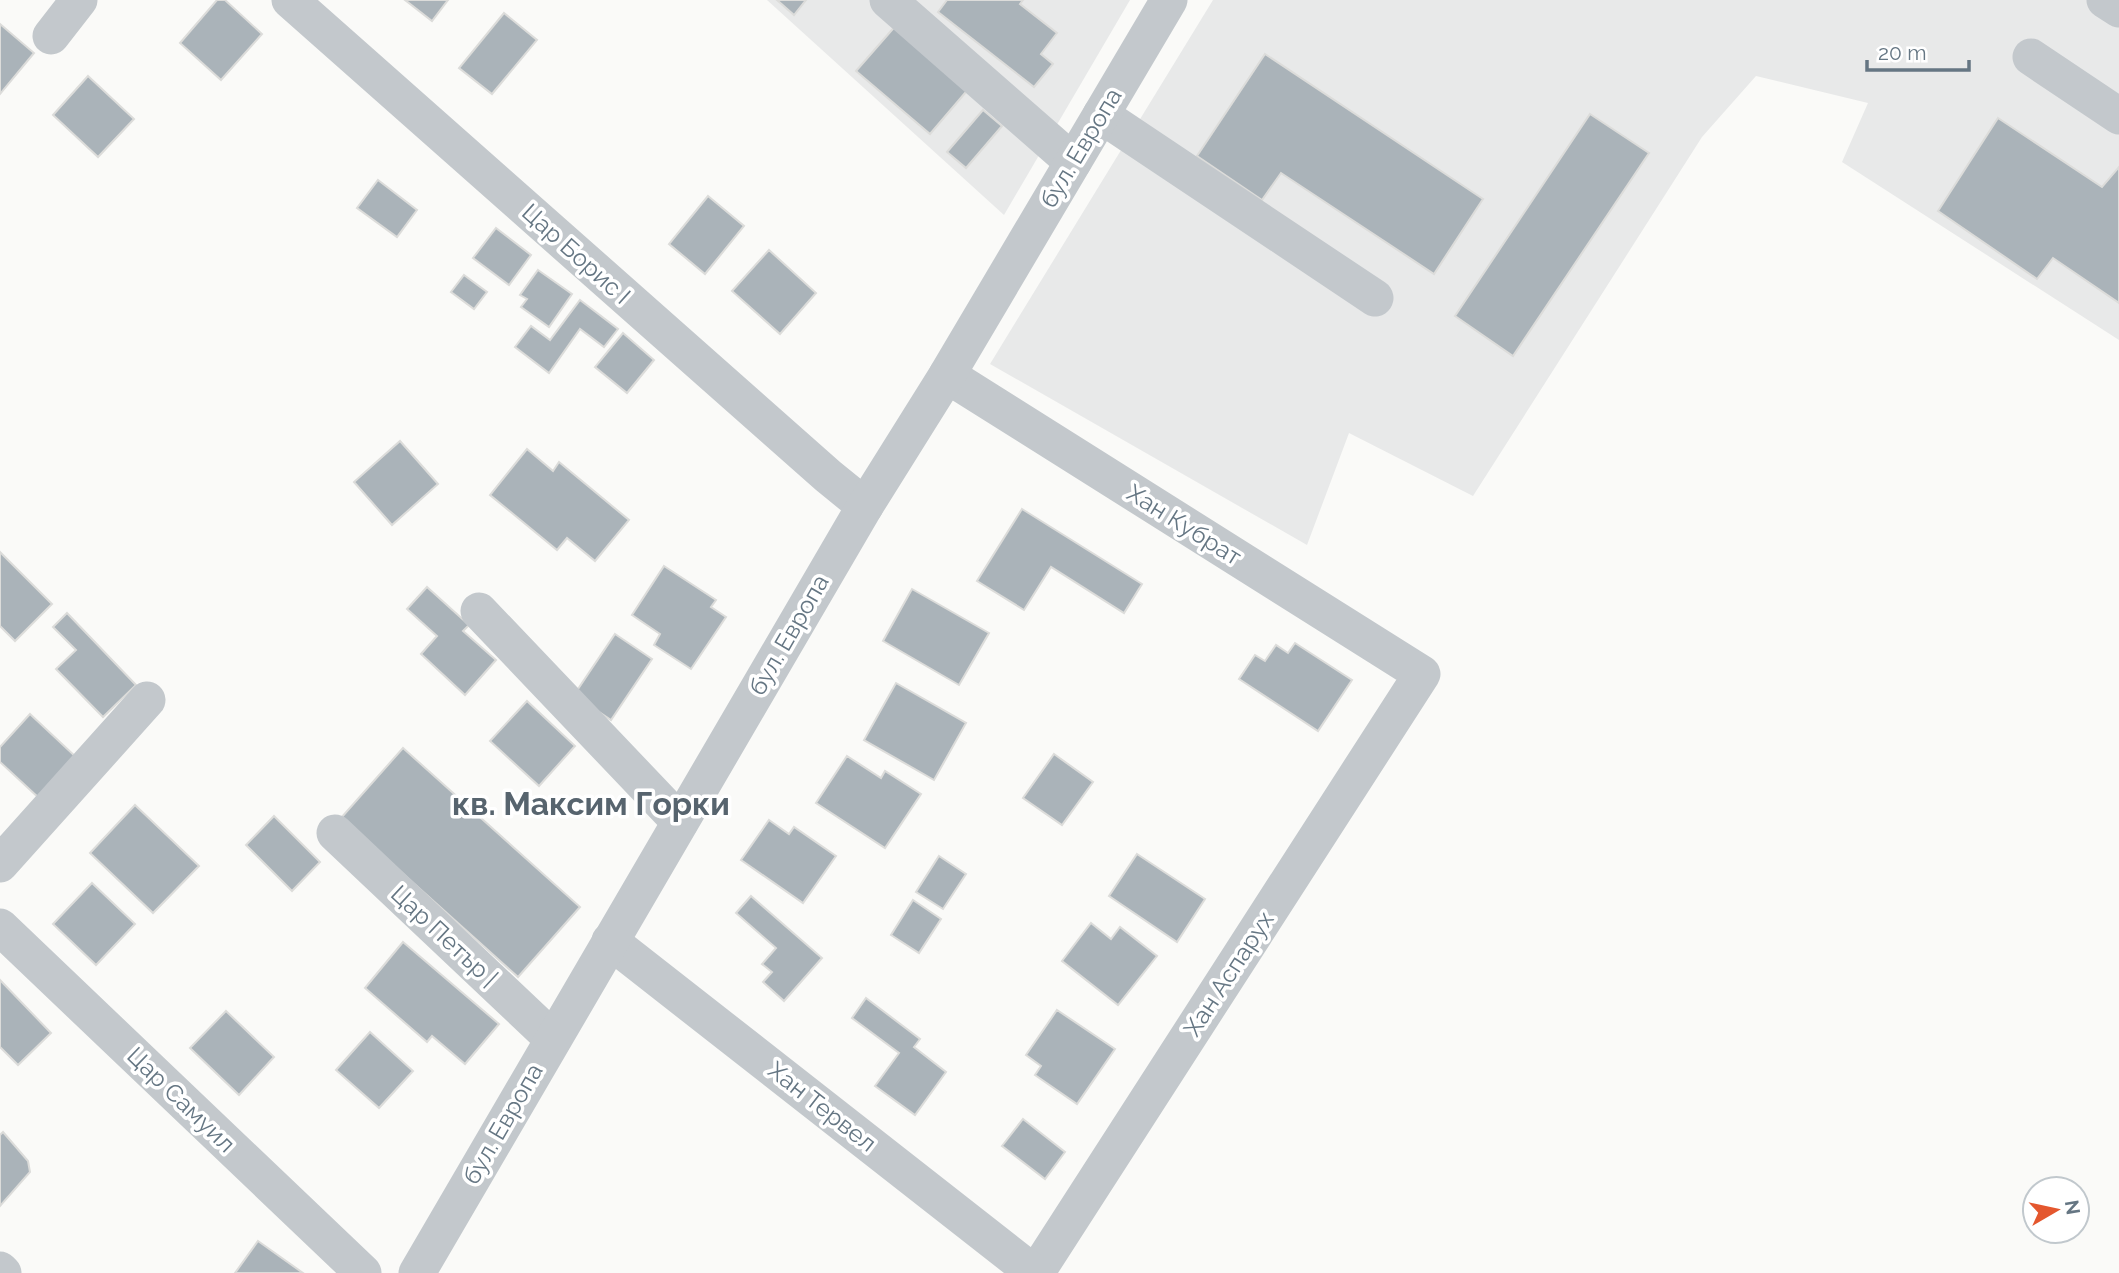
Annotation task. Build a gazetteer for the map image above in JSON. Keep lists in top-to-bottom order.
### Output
{
  "streets": {
    "street": [
      "бул. Европа",
      "Цар Борис I",
      "Хан Кубрат",
      "Цар Петър |",
      "Хан Аспарух",
      "Цар Самуил",
      "Хан Тервел"
    ]
  },
  "crossings": [
    ["бул. Европа", "Цар Борис I"],
    ["бул. Европа", "Хан Кубрат"],
    ["бул. Европа", "Цар Петър |"],
    ["бул. Европа", "Хан Тервел"],
    ["Хан Кубрат", "Хан Аспарух"],
    ["Хан Аспарух", "Хан Тервел"]
  ],
  "districts": ["кв. Максим Горки"],
  "scale_bar": "20 m",
  "north": "right"
}
